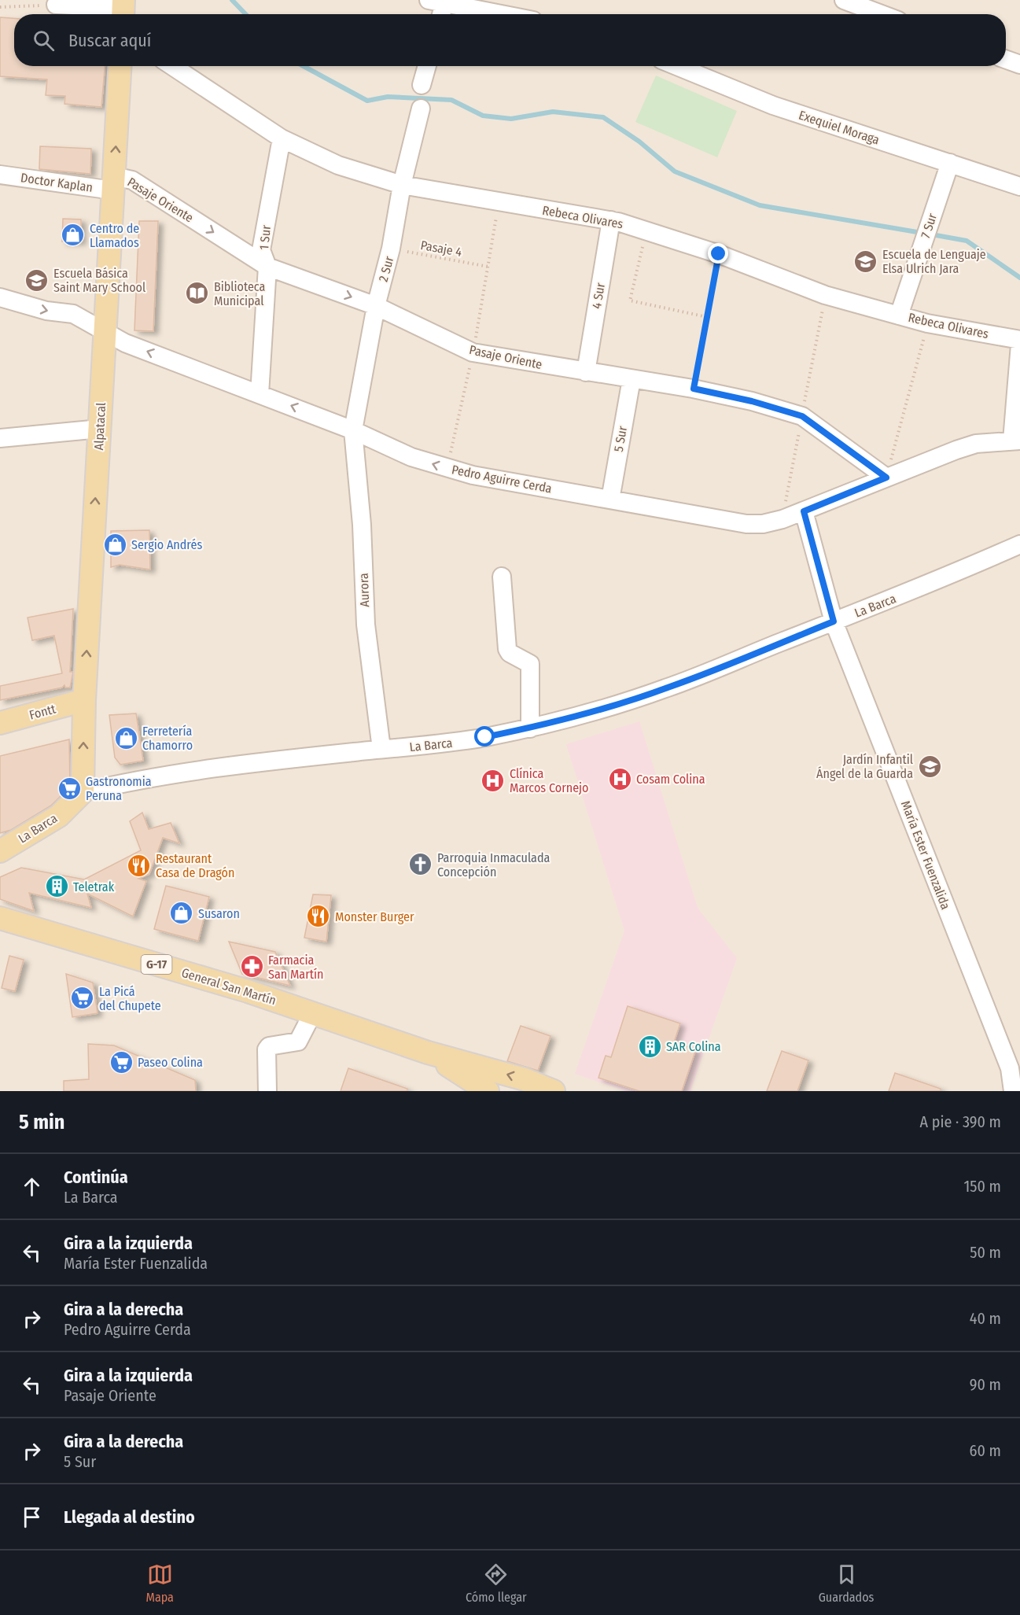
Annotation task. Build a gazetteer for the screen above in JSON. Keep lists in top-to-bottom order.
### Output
{
  "streets": {
    "main road": [
      "Alpatacal",
      "La Barca",
      "Fontt",
      "G-17",
      "General San Martín"
    ],
    "street": [
      "Exequiel Moraga",
      "Doctor Kaplan",
      "Pasaje Oriente",
      "Rebeca Olivares",
      "7 Sur",
      "1 Sur",
      "2 Sur",
      "4 Sur",
      "5 Sur",
      "Pedro Aguirre Cerda",
      "Aurora",
      "María Ester Fuenzalida"
    ],
    "path": ["Pasaje 4"]
  },
  "crossings": [
    ["Exequiel Moraga", "7 Sur"],
    ["Doctor Kaplan", "Pasaje Oriente"],
    ["Doctor Kaplan", "Alpatacal"],
    ["Pasaje Oriente", "1 Sur"],
    ["Pasaje Oriente", "2 Sur"],
    ["Pasaje Oriente", "4 Sur"],
    ["Pasaje Oriente", "Alpatacal"],
    ["Pasaje Oriente", "5 Sur"],
    ["Pasaje Oriente", "Pedro Aguirre Cerda"],
    ["Rebeca Olivares", "7 Sur"],
    ["Rebeca Olivares", "1 Sur"],
    ["Rebeca Olivares", "2 Sur"],
    ["Rebeca Olivares", "4 Sur"],
    ["1 Sur", "Pedro Aguirre Cerda"],
    ["Pasaje 4", "2 Sur"],
    ["2 Sur", "Pedro Aguirre Cerda"],
    ["2 Sur", "Aurora"],
    ["Alpatacal", "Pedro Aguirre Cerda"],
    ["Alpatacal", "La Barca"],
    ["Alpatacal", "Fontt"],
    ["5 Sur", "Pedro Aguirre Cerda"],
    ["Pedro Aguirre Cerda", "Aurora"],
    ["Pedro Aguirre Cerda", "María Ester Fuenzalida"],
    ["Aurora", "La Barca"],
    ["La Barca", "María Ester Fuenzalida"]
  ],
  "one_way": ["Alpatacal"],
  "places": {
    "shop": [
      "Centro de Llamados",
      "Sergio Andrés",
      "Ferretería Chamorro",
      "Susaron"
    ],
    "school or university": ["Escuela de Lenguaje Elsa Ulrich Jara", "Escuela Básica Saint Mary School", "Jardín Infantil Ángel de la Guarda"],
    "library": ["Biblioteca Municipal"],
    "hospital": ["Cosam Colina", "Clínica Marcos Cornejo"],
    "supermarket": ["Gastronomia Peruna", "La Picá del Chupete", "Paseo Colina"],
    "church": ["Parroquia Inmaculada Concepción"],
    "restaurant": ["Restaurant Casa de Dragón", "Monster Burger"],
    "building": ["Teletrak", "SAR Colina"],
    "pharmacy": ["Farmacia San Martín"]
  },
  "page": {
    "search": "Buscar aquí",
    "heading": ["5 min", "A pie · 390 m"],
    "list": [
      ["Continúa", "La Barca", "150 m"],
      ["Gira a la izquierda", "María Ester Fuenzalida", "50 m"],
      ["Gira a la derecha", "Pedro Aguirre Cerda", "40 m"],
      ["Gira a la izquierda", "Pasaje Oriente", "90 m"],
      ["Gira a la derecha", "5 Sur", "60 m"],
      "Llegada al destino"
    ],
    "nav": ["Mapa", "Cómo llegar", "Guardados"]
  }
}
